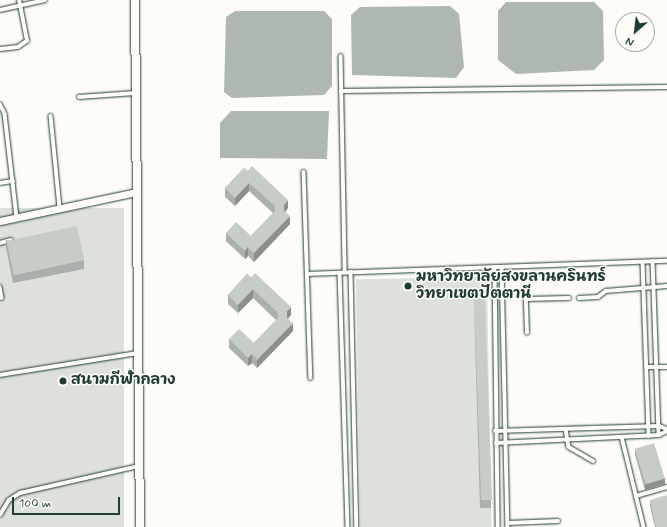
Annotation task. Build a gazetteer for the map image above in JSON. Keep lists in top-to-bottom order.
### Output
{
  "places": ["มหาวิทยาลัยสงขลานครินทร์ วิทยาเขตปัตตานี", "สนามกีฬากลาง"],
  "scale_bar": "100 m",
  "north": "bottom left"
}
